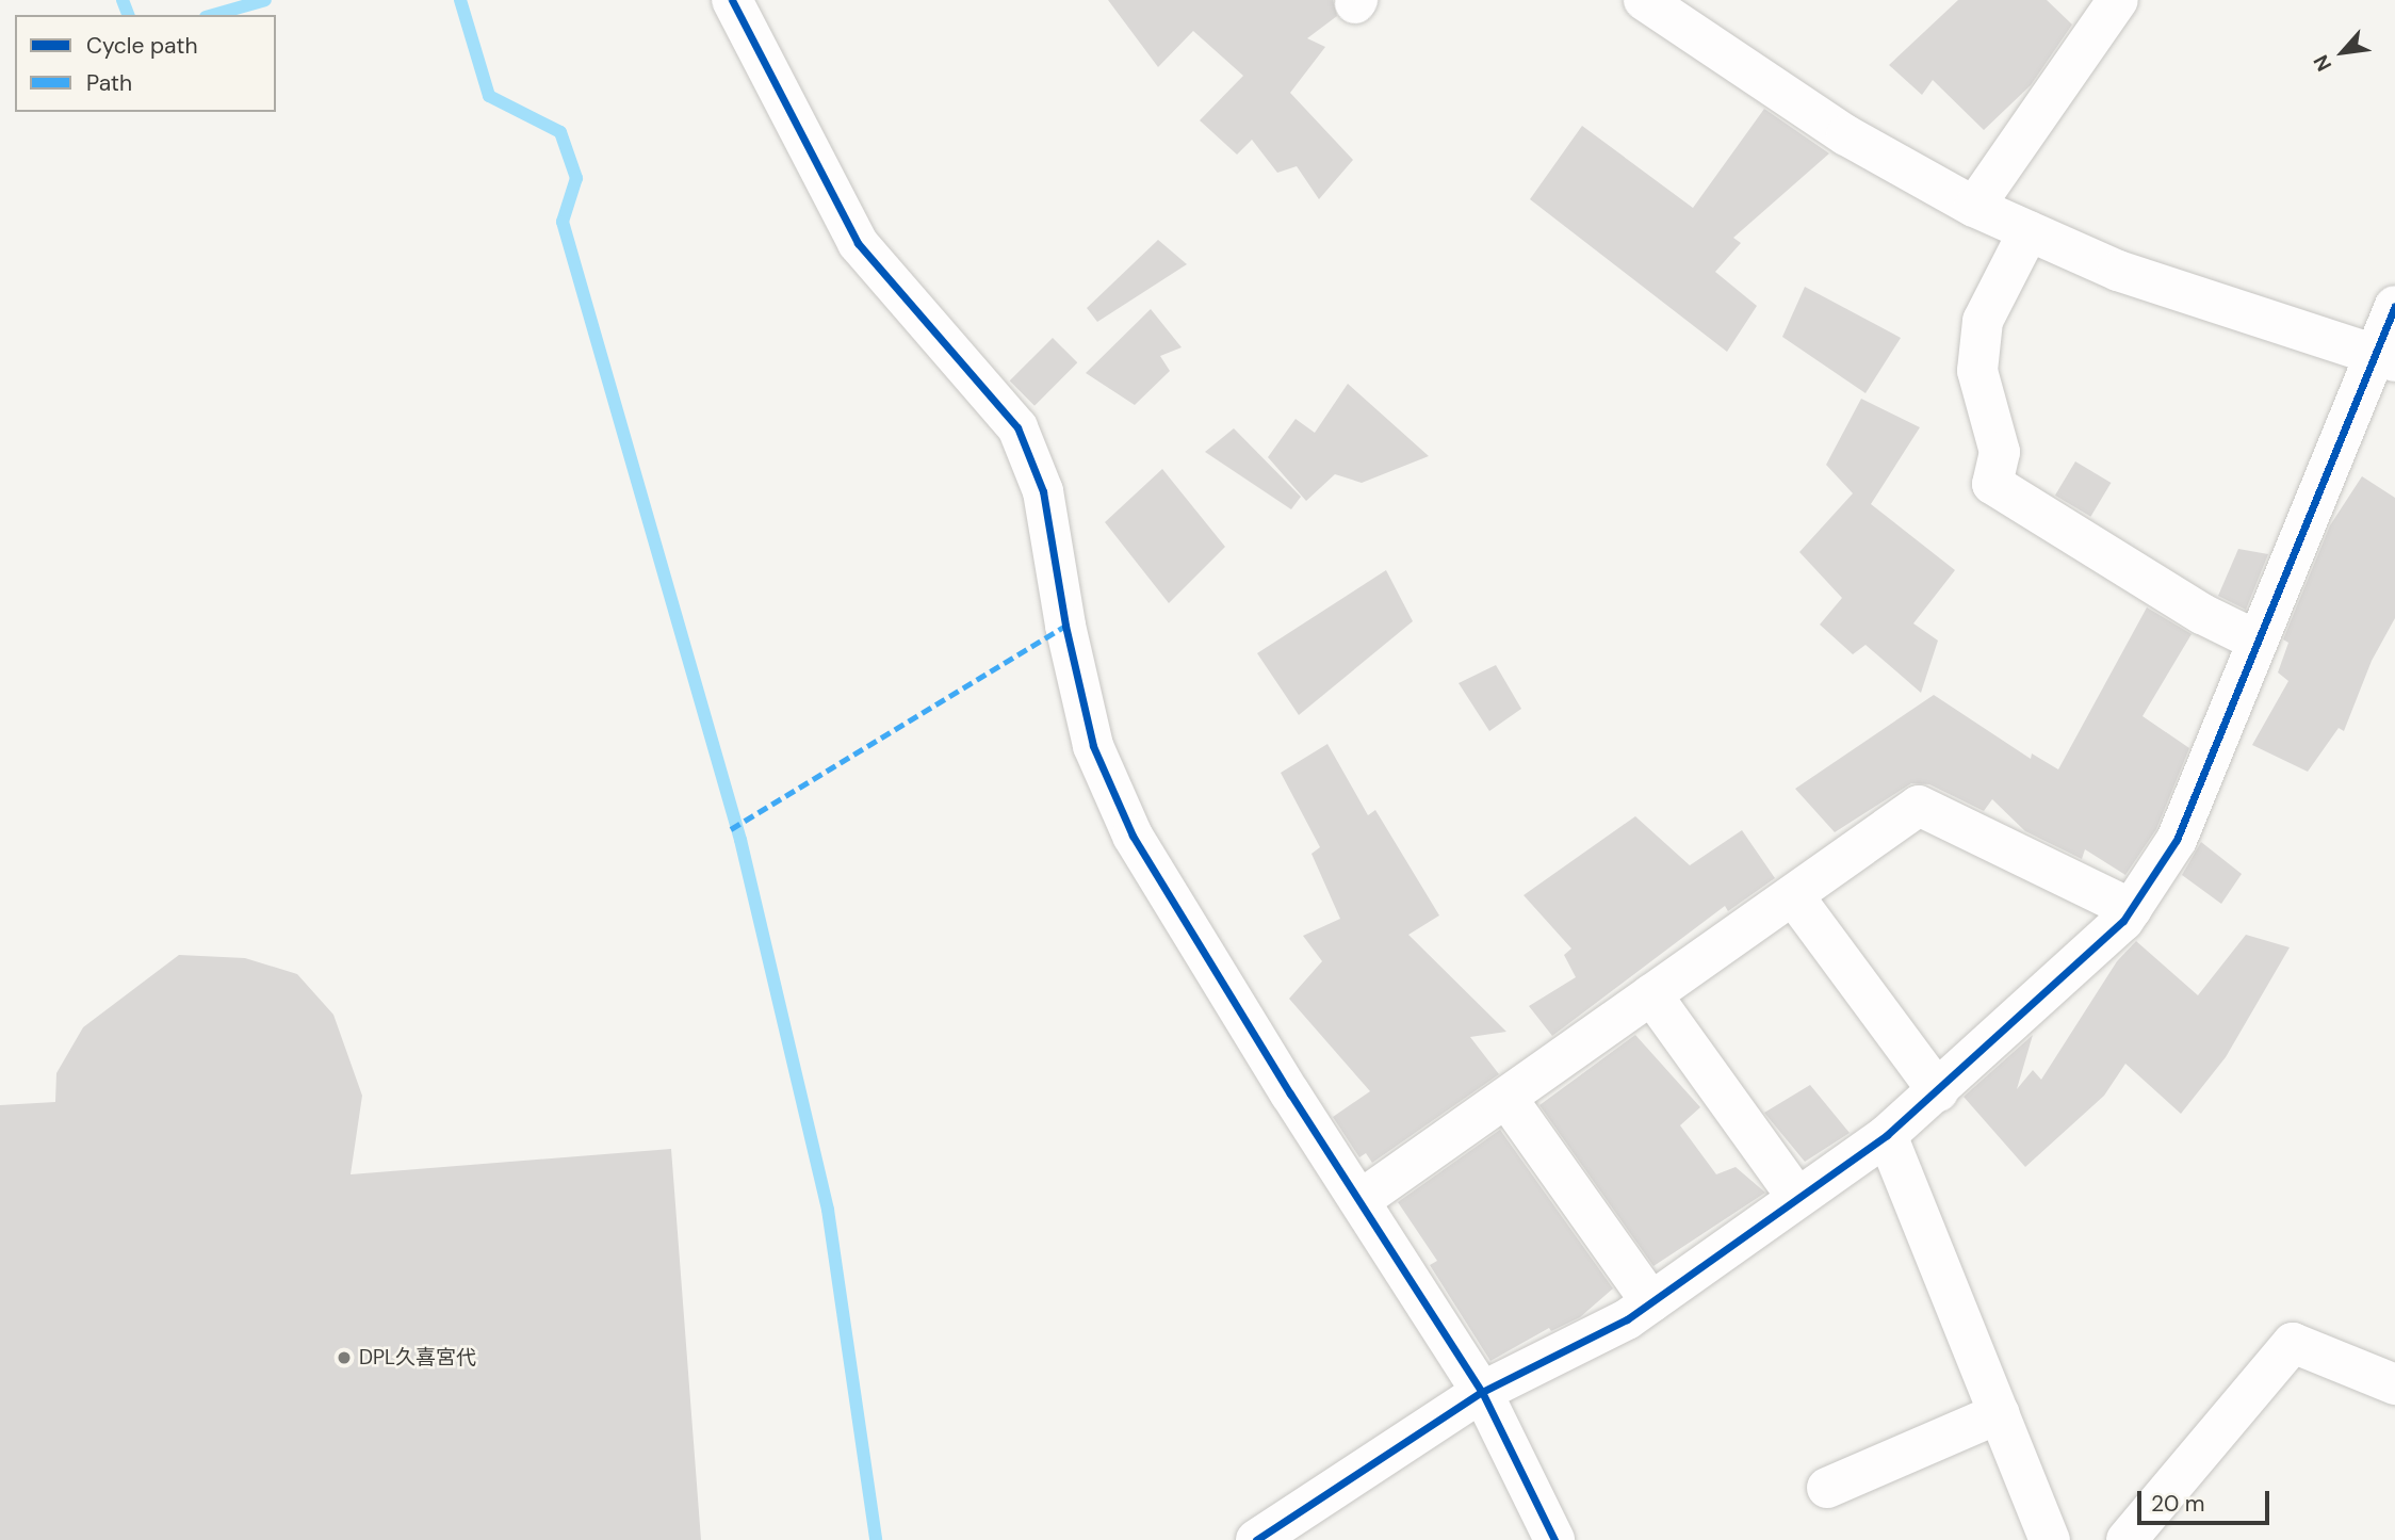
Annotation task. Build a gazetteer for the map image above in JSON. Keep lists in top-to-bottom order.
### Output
{
  "places": ["DPL久喜宮代"],
  "legend": ["Cycle path", "Path"],
  "scale_bar": "20 m",
  "north": "bottom left"
}
